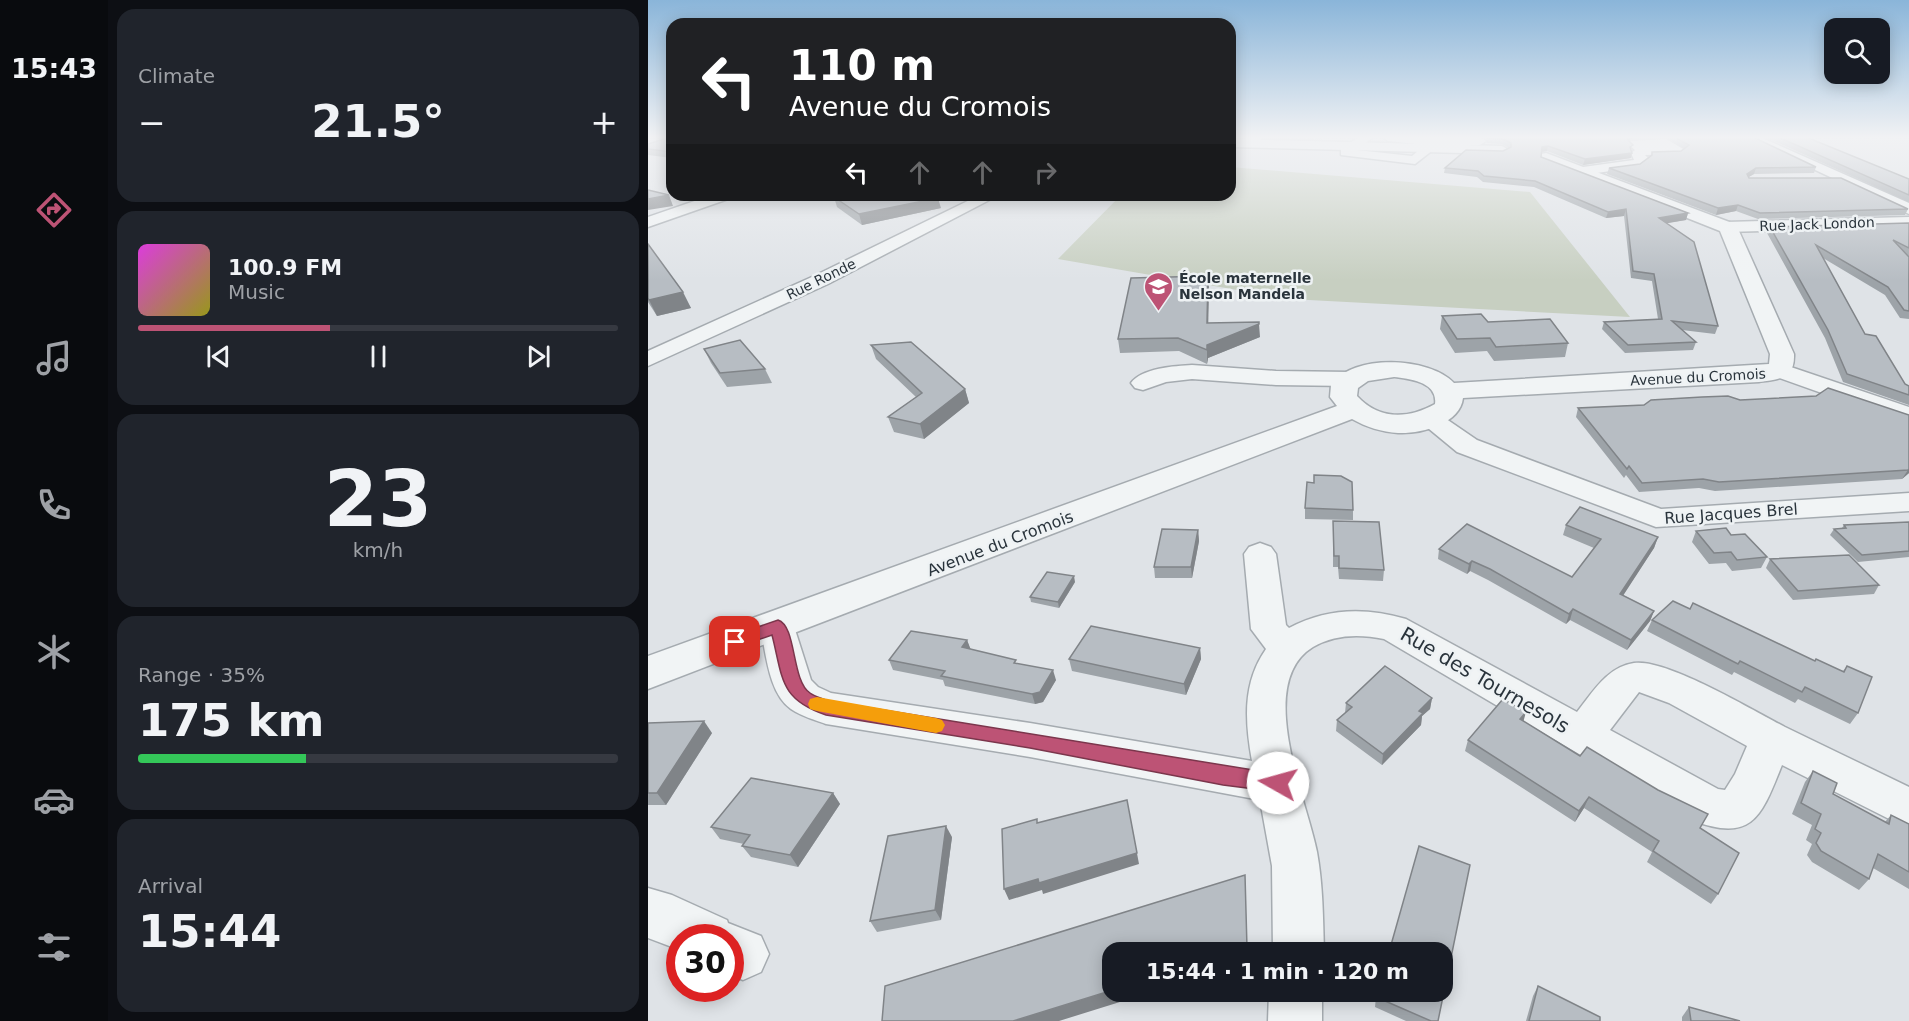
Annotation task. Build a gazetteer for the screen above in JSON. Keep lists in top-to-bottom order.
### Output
{
  "streets": {
    "street": [
      "Rue Jack London",
      "Rue Ronde",
      "Avenue du Cromois",
      "Rue Jacques Brel",
      "Rue des Tournesols"
    ]
  },
  "crossings": [
    ["Rue Jack London", "Avenue du Cromois"]
  ],
  "places": {
    "school or university": ["École maternelle Nelson Mandela"]
  },
  "page": {
    "tabs": "15:43",
    "tile": [
      "Climate",
      ["23", "km/h"],
      ["Range · 35%", "175 km"],
      ["Arrival", "15:44"]
    ],
    "turn": ["110 m", "Avenue du Cromois"],
    "heat": ["−", "21.5°", "+"],
    "song": ["100.9 FM", "Music"],
    "limit": "30",
    "trip": "15:44 · 1 min · 120 m"
  }
}
